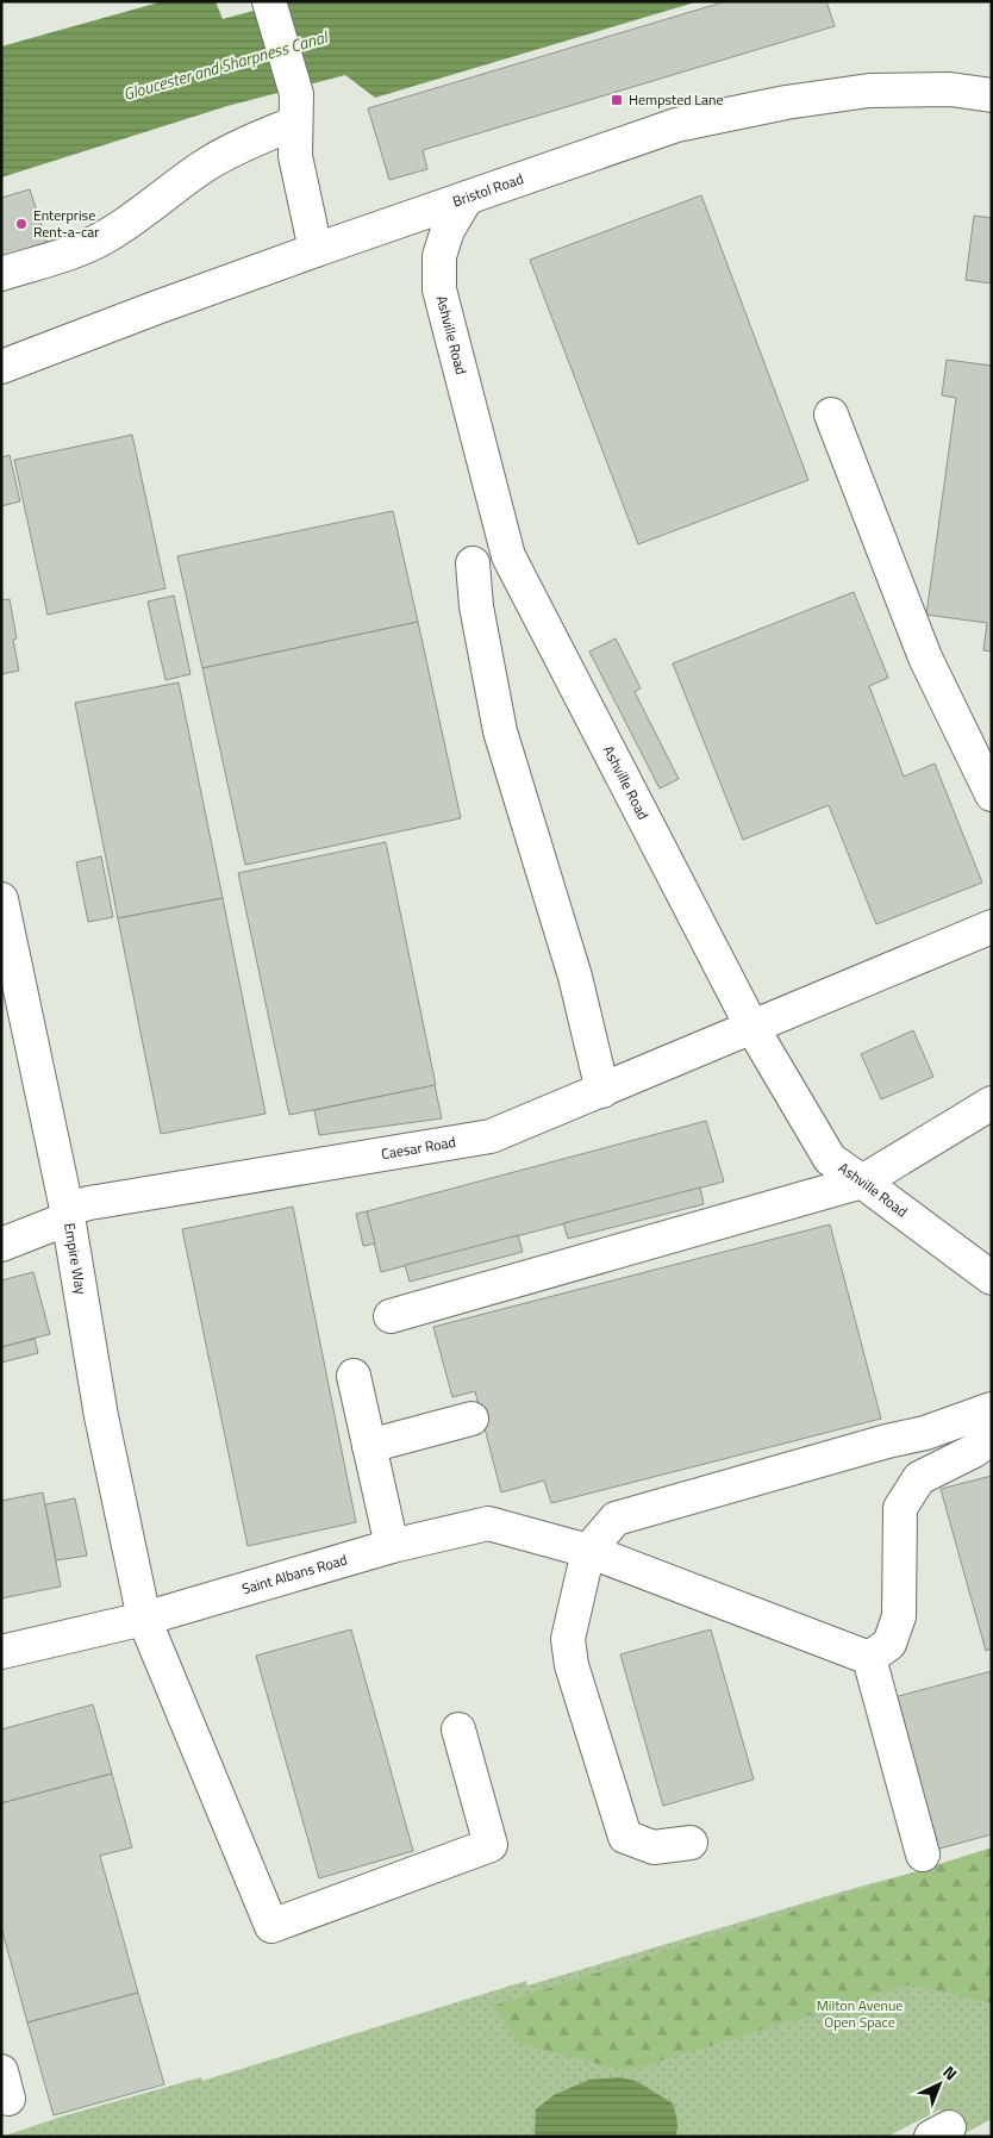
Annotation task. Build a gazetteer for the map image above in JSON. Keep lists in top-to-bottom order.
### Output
{
  "streets": {
    "street": [
      "Bristol Road",
      "Ashville Road",
      "Caesar Road",
      "Empire Way",
      "Saint Albans Road"
    ]
  },
  "crossings": [
    ["Bristol Road", "Ashville Road"],
    ["Ashville Road", "Caesar Road"],
    ["Caesar Road", "Empire Way"],
    ["Empire Way", "Saint Albans Road"]
  ],
  "water": ["Gloucester and Sharpness Canal"],
  "parks": ["Milton Avenue Open Space"],
  "places": {
    "transit": ["Hempsted Lane"],
    "other": ["Enterprise Rent-a-car"]
  },
  "north": "top right"
}
